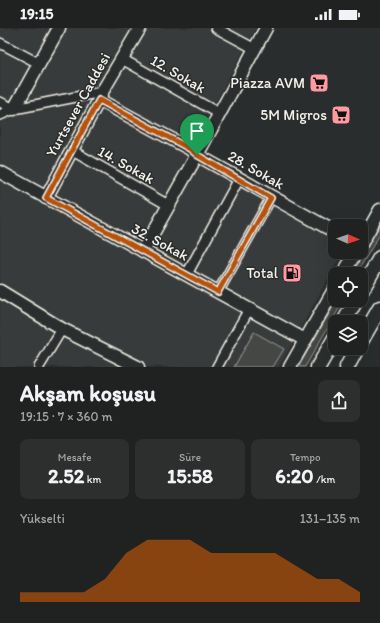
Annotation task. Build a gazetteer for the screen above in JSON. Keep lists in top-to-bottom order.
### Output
{
  "streets": {
    "street": [
      "12. Sokak",
      "Yurtsever Caddesi",
      "14. Sokak",
      "28. Sokak",
      "32. Sokak"
    ]
  },
  "crossings": [
    ["12. Sokak", "Yurtsever Caddesi"],
    ["Yurtsever Caddesi", "14. Sokak"],
    ["Yurtsever Caddesi", "28. Sokak"],
    ["Yurtsever Caddesi", "32. Sokak"]
  ],
  "places": {
    "supermarket": ["Piazza AVM", "5M Migros"],
    "fuel station": ["Total"]
  },
  "north": "right",
  "page": {
    "status": "19:15",
    "heading": ["Akşam koşusu", "19:15 · 7 × 360 m"],
    "stats": [
      ["Mesafe", "2.52 km"],
      ["Süre", "15:58"],
      ["Tempo", "6:20 /km"]
    ],
    "chart": ["Yükselti", "131–135 m"]
  }
}
